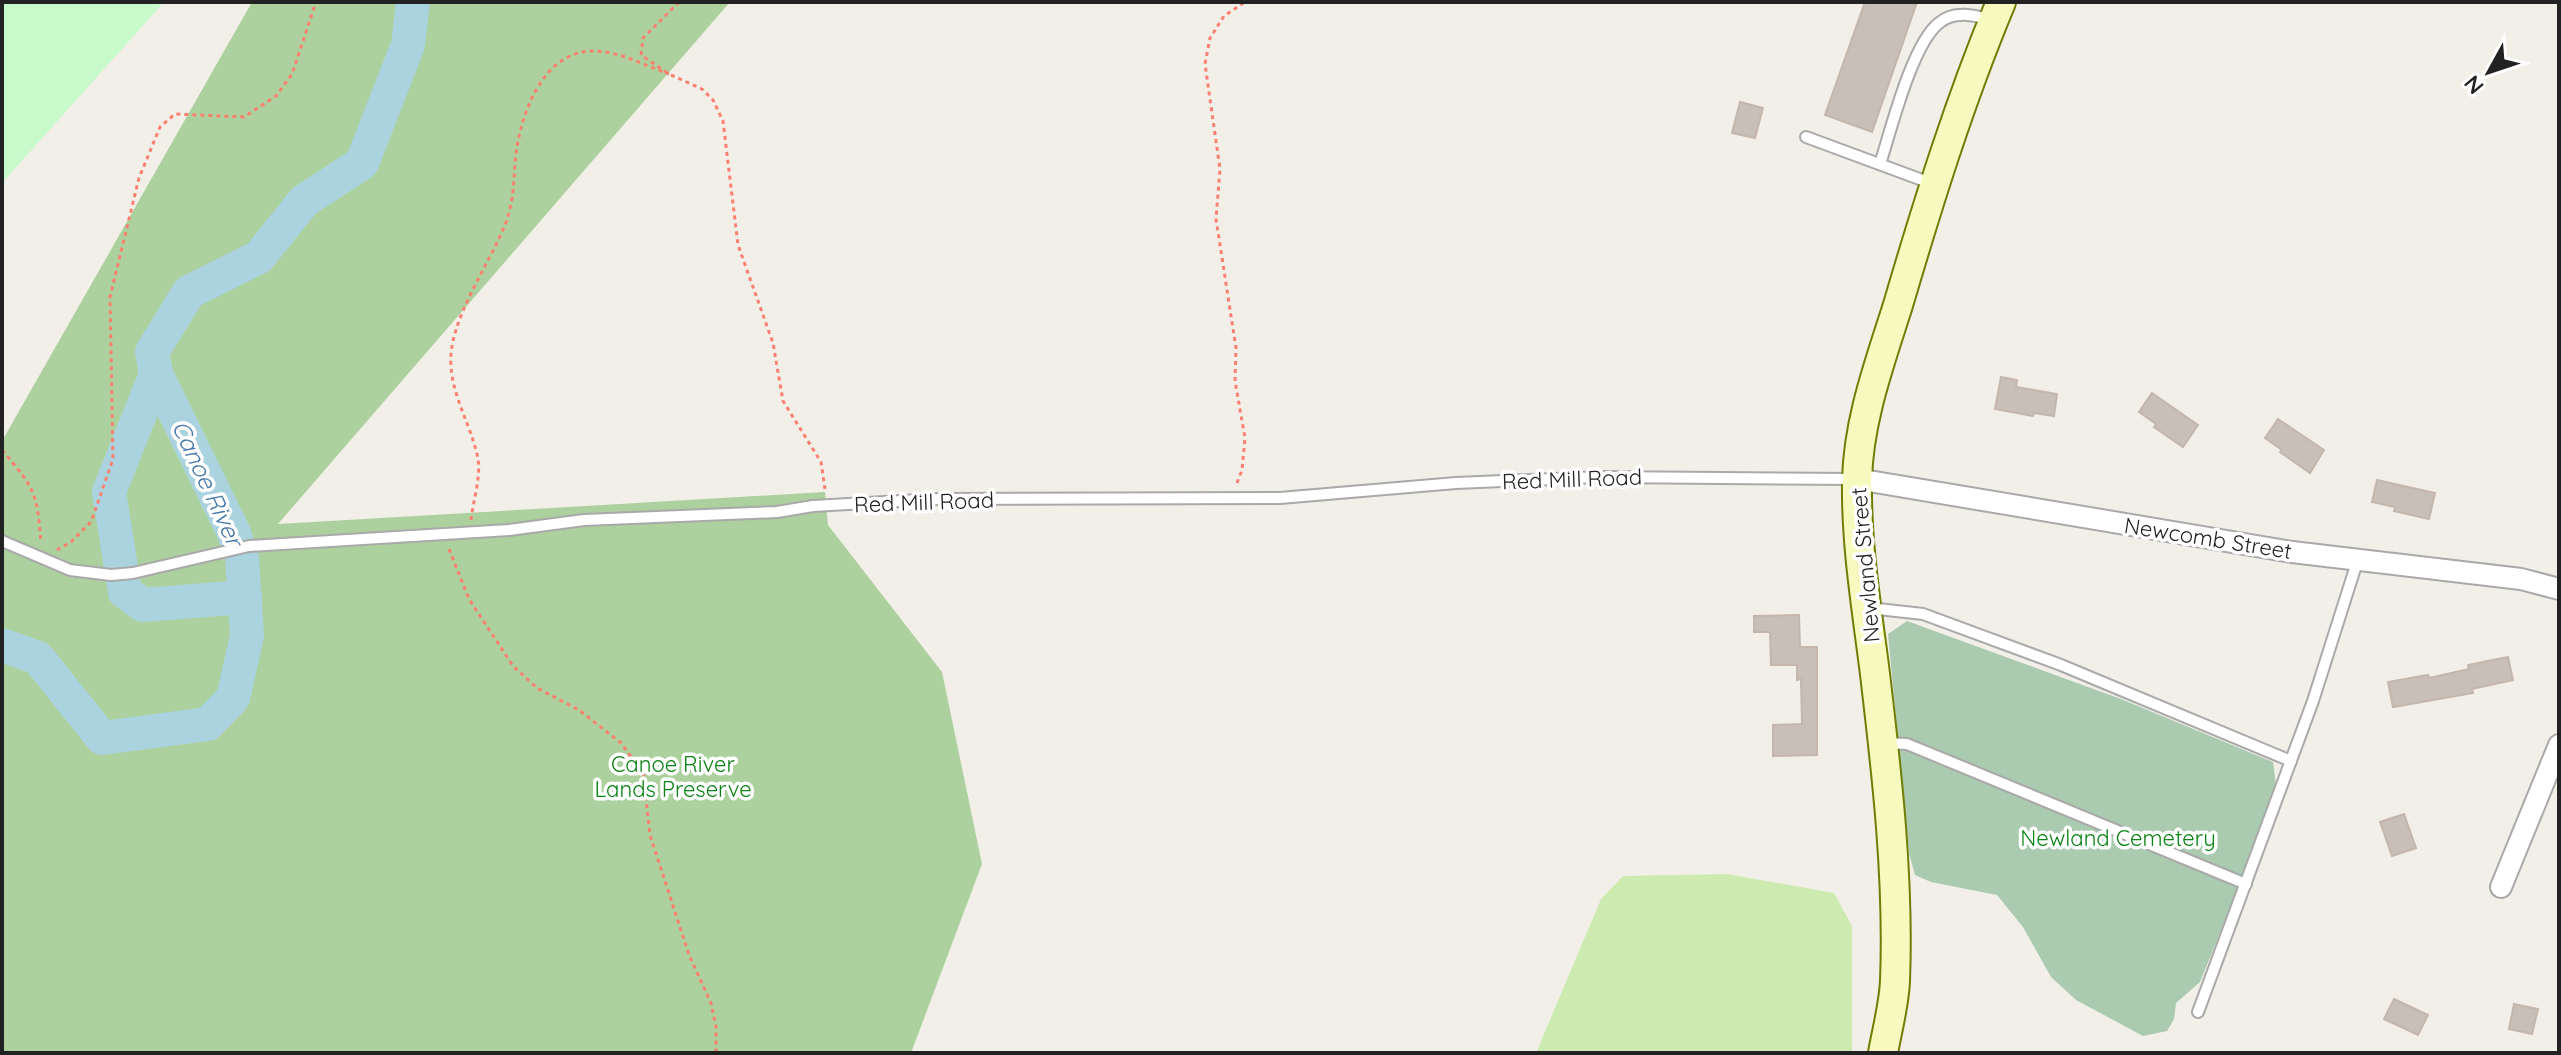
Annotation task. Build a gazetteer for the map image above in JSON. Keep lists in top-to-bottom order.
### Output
{
  "streets": {
    "street": ["Newcomb Street", "Newland Street"],
    "lane": ["Red Mill Road"]
  },
  "crossings": [
    ["Red Mill Road", "Newcomb Street"],
    ["Red Mill Road", "Newland Street"],
    ["Newcomb Street", "Newland Street"]
  ],
  "water": ["Canoe River"],
  "parks": ["Canoe River Lands Preserve", "Newland Cemetery"],
  "north": "bottom left"
}
